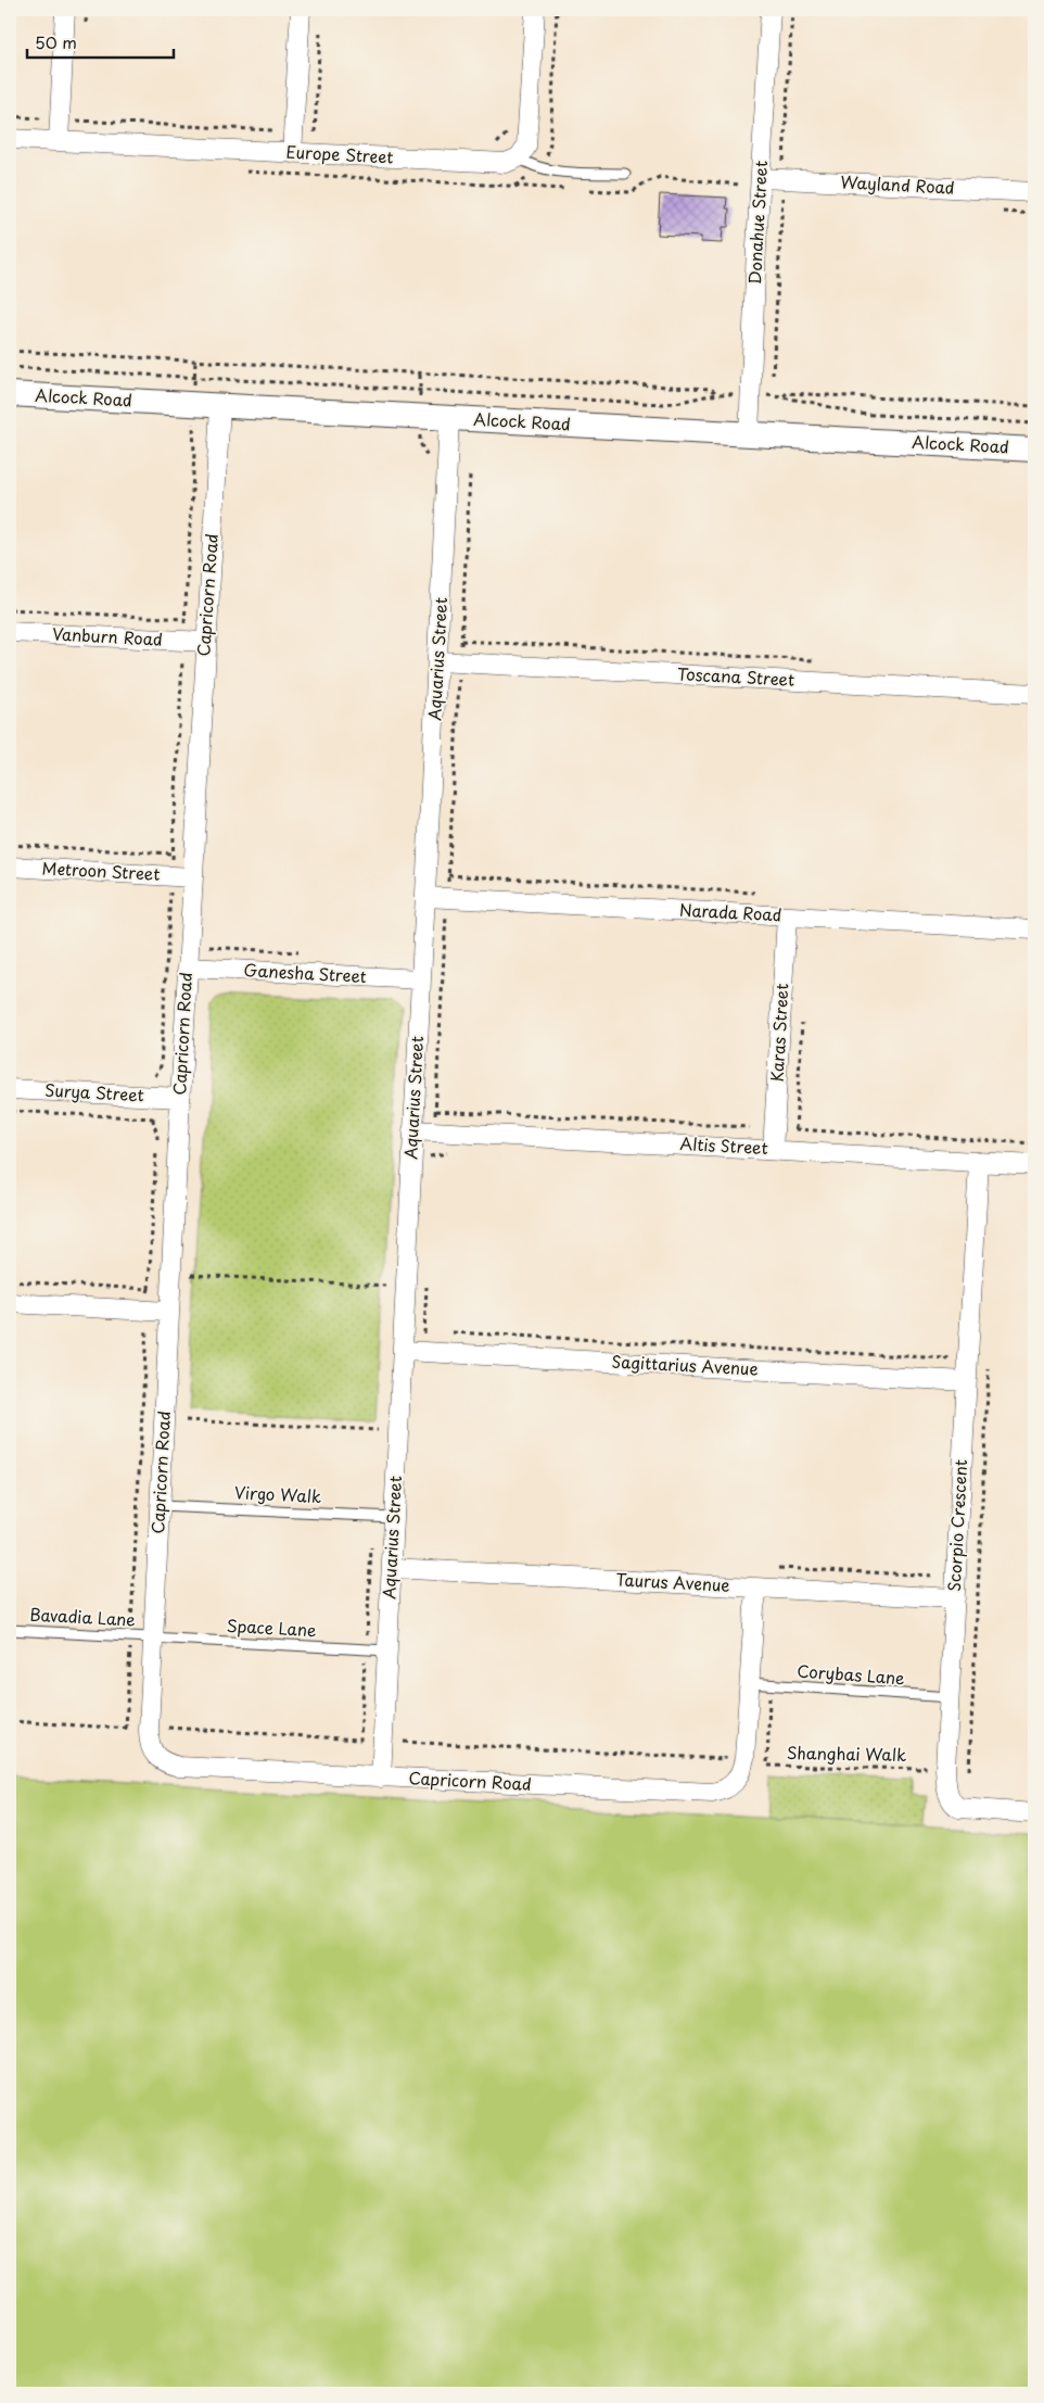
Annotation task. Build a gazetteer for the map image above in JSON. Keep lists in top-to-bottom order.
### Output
{
  "streets": {
    "street": [
      "Europe Street",
      "Wayland Road",
      "Donahue Street",
      "Alcock Road",
      "Capricorn Road",
      "Vanburn Road",
      "Aquarius Street",
      "Toscana Street",
      "Metroon Street",
      "Narada Road",
      "Ganesha Street",
      "Karas Street",
      "Surya Street",
      "Altis Street",
      "Sagittarius Avenue",
      "Scorpio Crescent",
      "Taurus Avenue"
    ],
    "lane": [
      "Virgo Walk",
      "Bavadia Lane",
      "Space Lane",
      "Corybas Lane"
    ],
    "path": ["Shanghai Walk"]
  },
  "crossings": [
    ["Wayland Road", "Donahue Street"],
    ["Donahue Street", "Alcock Road"],
    ["Alcock Road", "Capricorn Road"],
    ["Alcock Road", "Aquarius Street"],
    ["Capricorn Road", "Vanburn Road"],
    ["Capricorn Road", "Aquarius Street"],
    ["Capricorn Road", "Metroon Street"],
    ["Capricorn Road", "Ganesha Street"],
    ["Capricorn Road", "Surya Street"],
    ["Capricorn Road", "Virgo Walk"],
    ["Capricorn Road", "Taurus Avenue"],
    ["Capricorn Road", "Bavadia Lane"],
    ["Capricorn Road", "Space Lane"],
    ["Capricorn Road", "Corybas Lane"],
    ["Aquarius Street", "Toscana Street"],
    ["Aquarius Street", "Narada Road"],
    ["Aquarius Street", "Ganesha Street"],
    ["Aquarius Street", "Altis Street"],
    ["Aquarius Street", "Sagittarius Avenue"],
    ["Aquarius Street", "Virgo Walk"],
    ["Aquarius Street", "Taurus Avenue"],
    ["Aquarius Street", "Space Lane"],
    ["Narada Road", "Karas Street"],
    ["Karas Street", "Altis Street"],
    ["Altis Street", "Scorpio Crescent"],
    ["Sagittarius Avenue", "Scorpio Crescent"],
    ["Scorpio Crescent", "Taurus Avenue"],
    ["Scorpio Crescent", "Corybas Lane"],
    ["Bavadia Lane", "Space Lane"]
  ],
  "scale_bar": "50 m"
}
